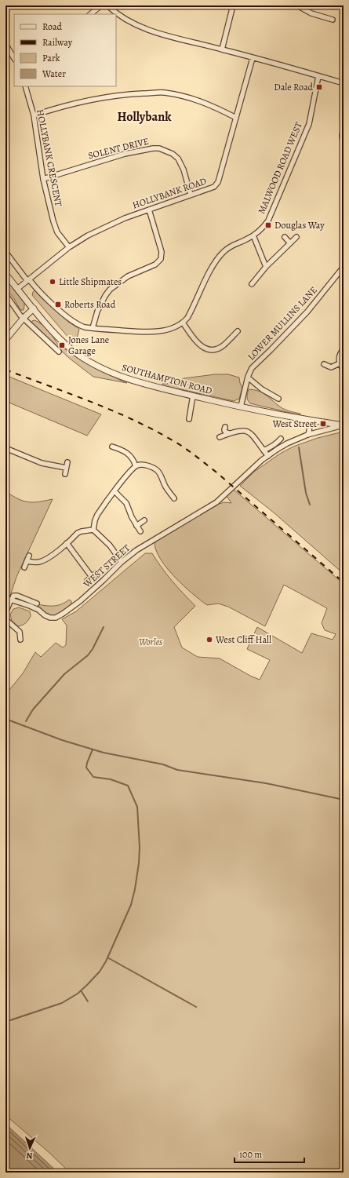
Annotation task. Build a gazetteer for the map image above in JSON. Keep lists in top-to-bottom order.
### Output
{
  "streets": {
    "street": [
      "SOLENT DRIVE",
      "HOLLYBANK CRESCENT",
      "MALWOOD ROAD WEST",
      "HOLLYBANK ROAD",
      "LOWER MULLINS LANE",
      "SOUTHAMPTON ROAD",
      "WEST STREET"
    ]
  },
  "crossings": [
    ["SOLENT DRIVE", "HOLLYBANK CRESCENT"],
    ["SOLENT DRIVE", "HOLLYBANK ROAD"],
    ["HOLLYBANK CRESCENT", "HOLLYBANK ROAD"],
    ["HOLLYBANK ROAD", "SOUTHAMPTON ROAD"],
    ["LOWER MULLINS LANE", "SOUTHAMPTON ROAD"],
    ["SOUTHAMPTON ROAD", "WEST STREET"]
  ],
  "districts": ["Hollybank"],
  "parks": ["Worles"],
  "places": {
    "transit": [
      "Dale Road",
      "Douglas Way",
      "Roberts Road",
      "Jones Lane Garage",
      "West Street"
    ],
    "other": ["Little Shipmates", "West Cliff Hall"]
  },
  "legend": [
    "Road",
    "Railway",
    "Park",
    "Water"
  ],
  "scale_bar": "100 m",
  "north": "bottom"
}
